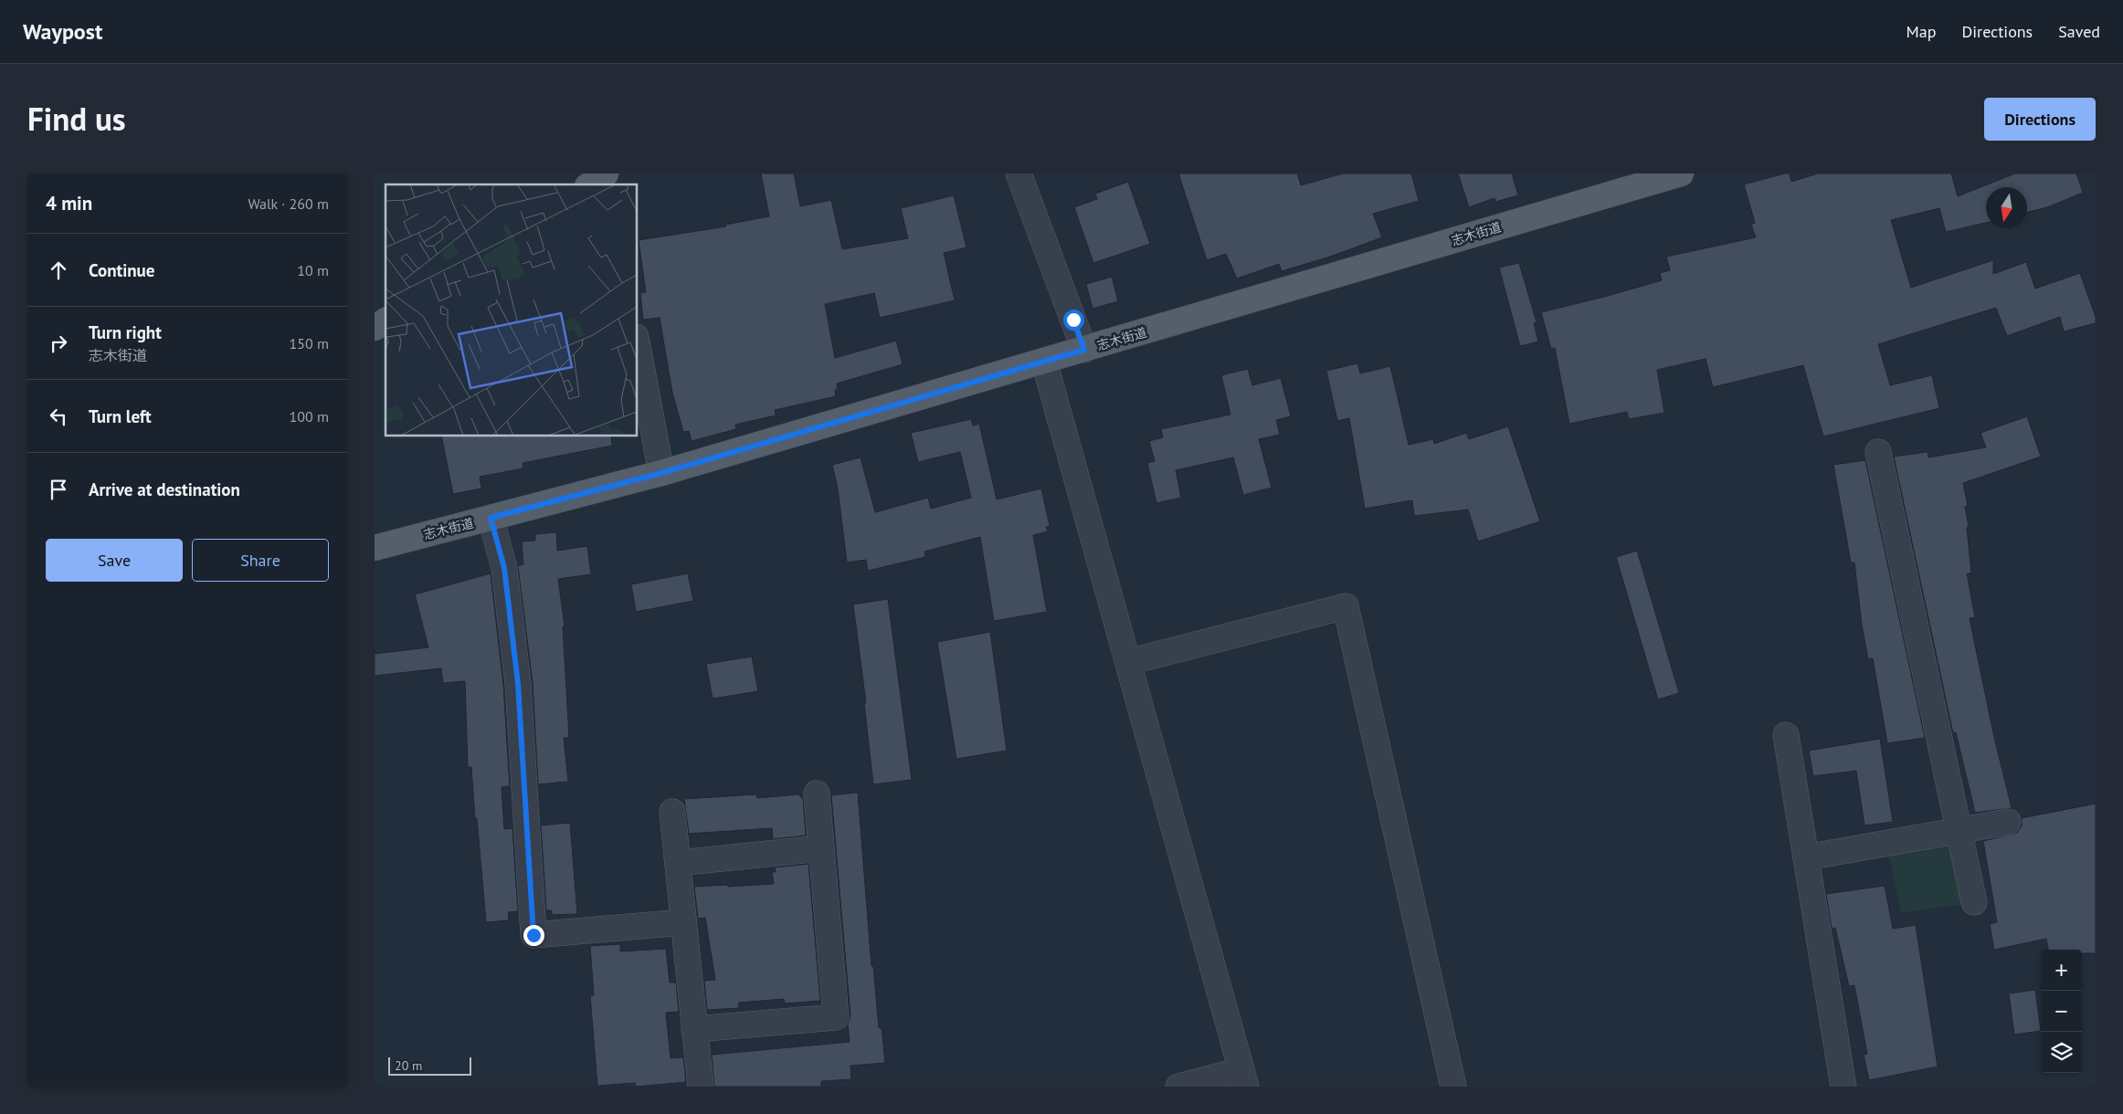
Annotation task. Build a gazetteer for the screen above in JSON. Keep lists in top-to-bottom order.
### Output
{
  "streets": {
    "main road": ["志木街道"]
  },
  "scale_bar": "20 m",
  "north": "bottom",
  "page": {
    "header": "Waypost",
    "nav": ["Map", "Directions", "Saved"],
    "title": "Find us",
    "buttons": [
      "Directions",
      ["Save", "Share"]
    ],
    "heading": ["4 min", "Walk · 260 m"],
    "list": [
      ["Continue", "10 m"],
      ["Turn right", "志木街道", "150 m"],
      ["Turn left", "100 m"],
      "Arrive at destination"
    ],
    "map_buttons": ["+", "−"],
    "scale": "20 m"
  }
}
